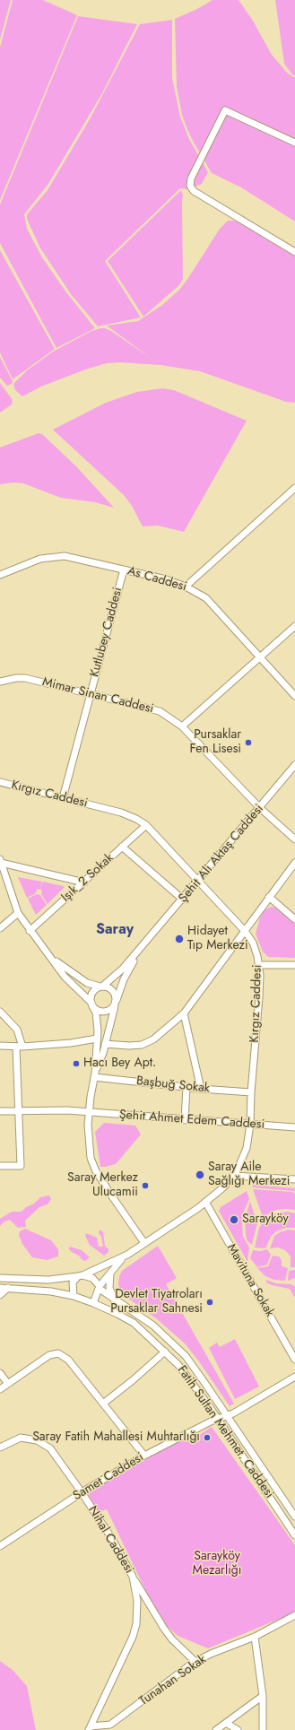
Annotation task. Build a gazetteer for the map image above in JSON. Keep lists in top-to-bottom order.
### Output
{
  "streets": {
    "street": [
      "As Caddesi",
      "Kutlubey Caddesi",
      "Mimar Sinan Caddesi",
      "Kırgız Caddesi",
      "Şehit Ali Aktaş Caddesi",
      "Işık_2 Sokak",
      "Başbuğ Sokak",
      "Şehit Ahmet Edem Caddesi",
      "Mavituna Sokak",
      "Fatih Sultan Mehmet. Caddesi",
      "Samet Caddesi",
      "Nihal Caddesi",
      "Tunahan Sokak"
    ]
  },
  "crossings": [
    ["As Caddesi", "Kutlubey Caddesi"],
    ["Kutlubey Caddesi", "Mimar Sinan Caddesi"],
    ["Kutlubey Caddesi", "Kırgız Caddesi"],
    ["Mimar Sinan Caddesi", "Şehit Ali Aktaş Caddesi"],
    ["Kırgız Caddesi", "Şehit Ali Aktaş Caddesi"],
    ["Kırgız Caddesi", "Işık_2 Sokak"],
    ["Kırgız Caddesi", "Başbuğ Sokak"],
    ["Kırgız Caddesi", "Şehit Ahmet Edem Caddesi"],
    ["Kırgız Caddesi", "Mavituna Sokak"],
    ["Kırgız Caddesi", "Fatih Sultan Mehmet. Caddesi"],
    ["Şehit Ali Aktaş Caddesi", "Başbuğ Sokak"],
    ["Şehit Ali Aktaş Caddesi", "Şehit Ahmet Edem Caddesi"],
    ["Fatih Sultan Mehmet. Caddesi", "Samet Caddesi"],
    ["Samet Caddesi", "Nihal Caddesi"],
    ["Nihal Caddesi", "Tunahan Sokak"]
  ],
  "districts": ["Saray"],
  "parks": ["Sarayköy Mezarlığı"],
  "places": [
    "Pursaklar Fen Lisesi",
    "Hidayet Tıp Merkezi",
    "Hacı Bey Apt.",
    "Saray Aile Sağlığı Merkezi",
    "Saray Merkez Ulucamii",
    "Sarayköy",
    "Devlet Tiyatroları Pursaklar Sahnesi",
    "Saray Fatih Mahallesi Muhtarlığı"
  ]
}
